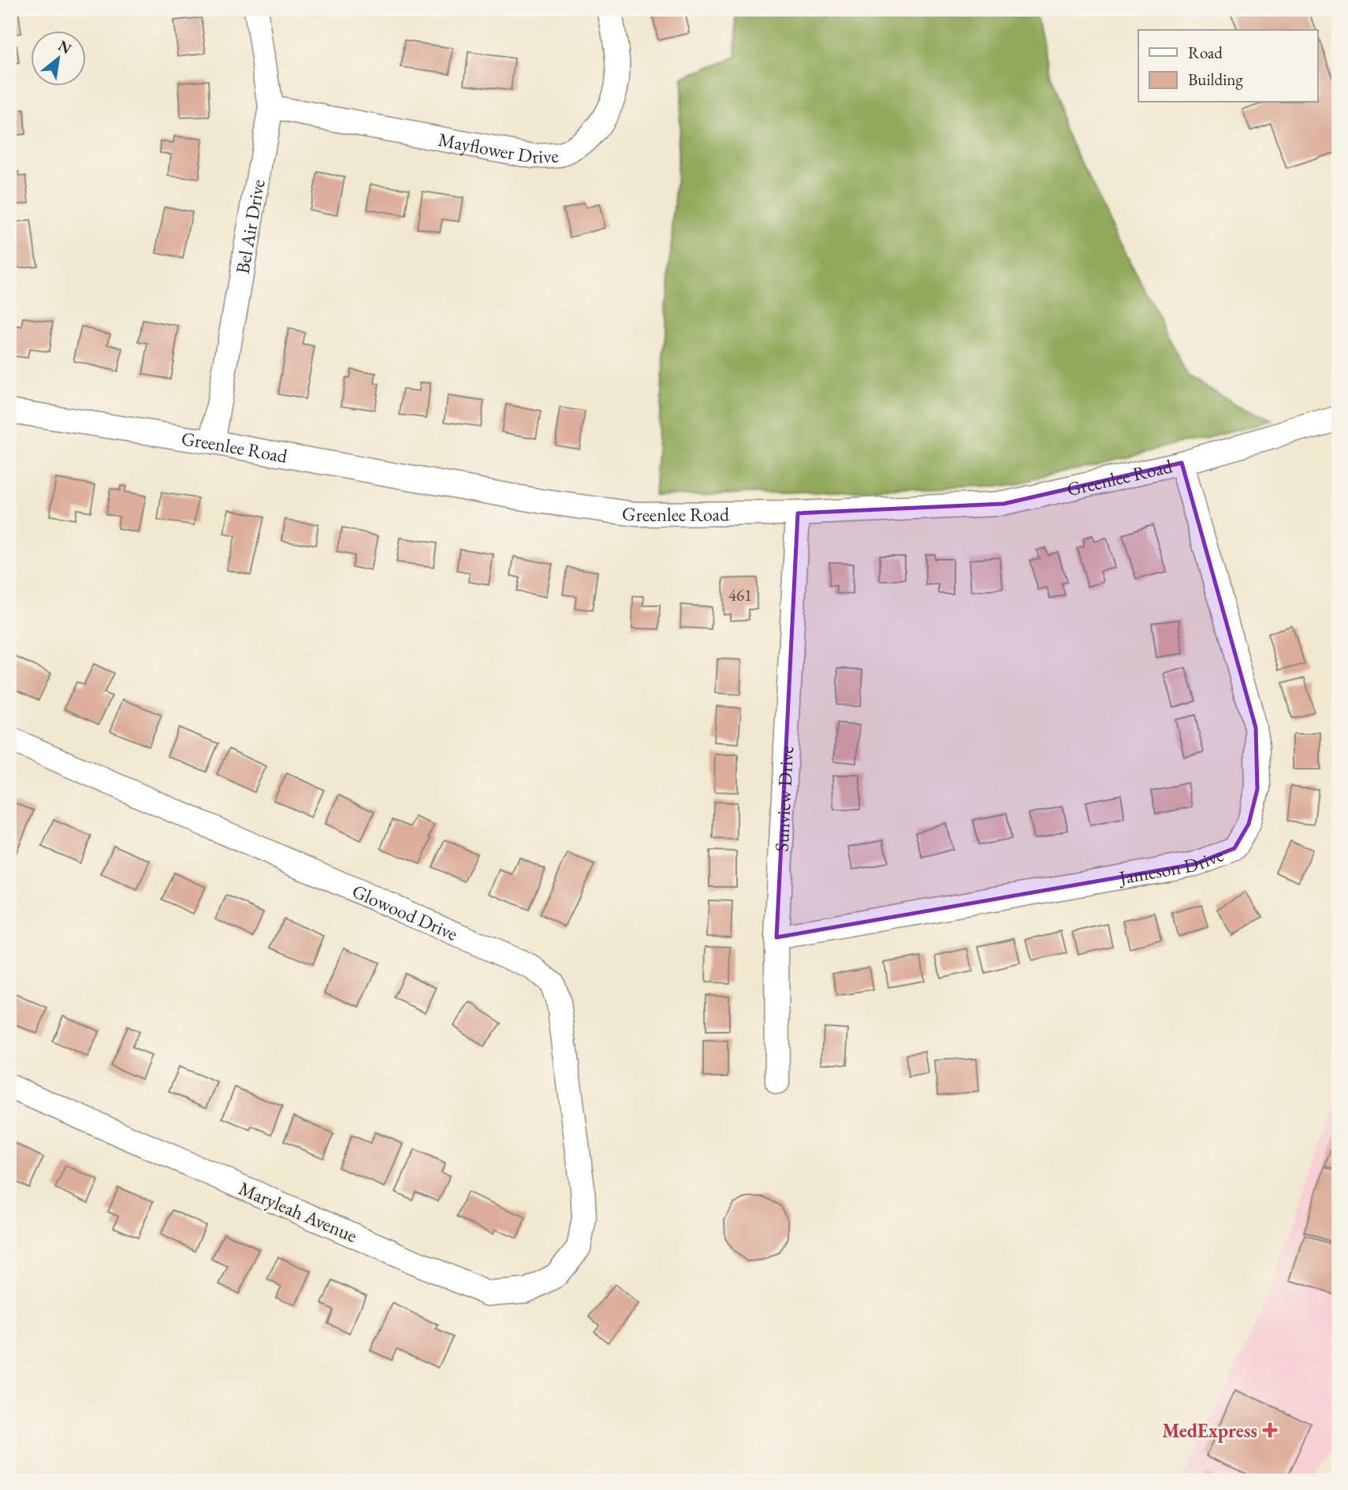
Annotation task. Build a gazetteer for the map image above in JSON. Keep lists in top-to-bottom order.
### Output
{
  "streets": {
    "street": [
      "Mayflower Drive",
      "Bel Air Drive",
      "Greenlee Road",
      "Sunview Drive",
      "Jameson Drive",
      "Glowood Drive",
      "Maryleah Avenue"
    ]
  },
  "crossings": [
    ["Mayflower Drive", "Bel Air Drive"],
    ["Bel Air Drive", "Greenlee Road"],
    ["Greenlee Road", "Sunview Drive"],
    ["Greenlee Road", "Jameson Drive"],
    ["Sunview Drive", "Jameson Drive"],
    ["Glowood Drive", "Maryleah Avenue"]
  ],
  "places": {
    "health": ["MedExpress"]
  },
  "house_numbers": ["461"],
  "legend": ["Road", "Building"],
  "north": "top right"
}
